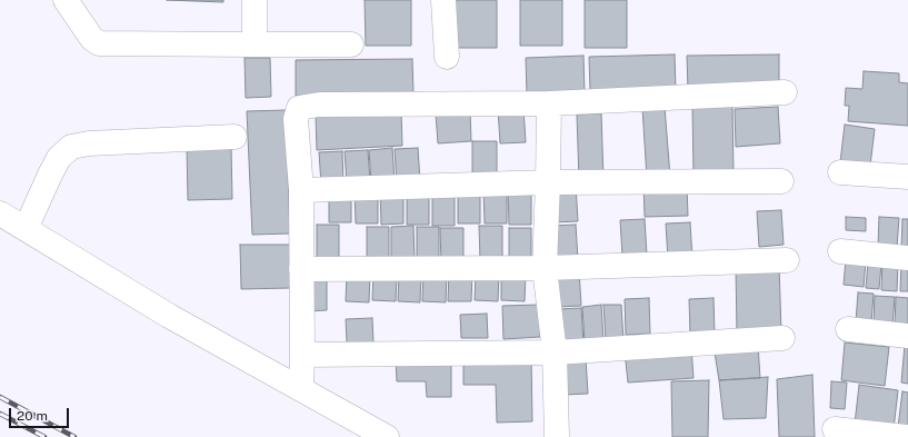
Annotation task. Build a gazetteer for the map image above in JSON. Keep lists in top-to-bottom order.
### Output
{
  "scale_bar": "20 m"
}
